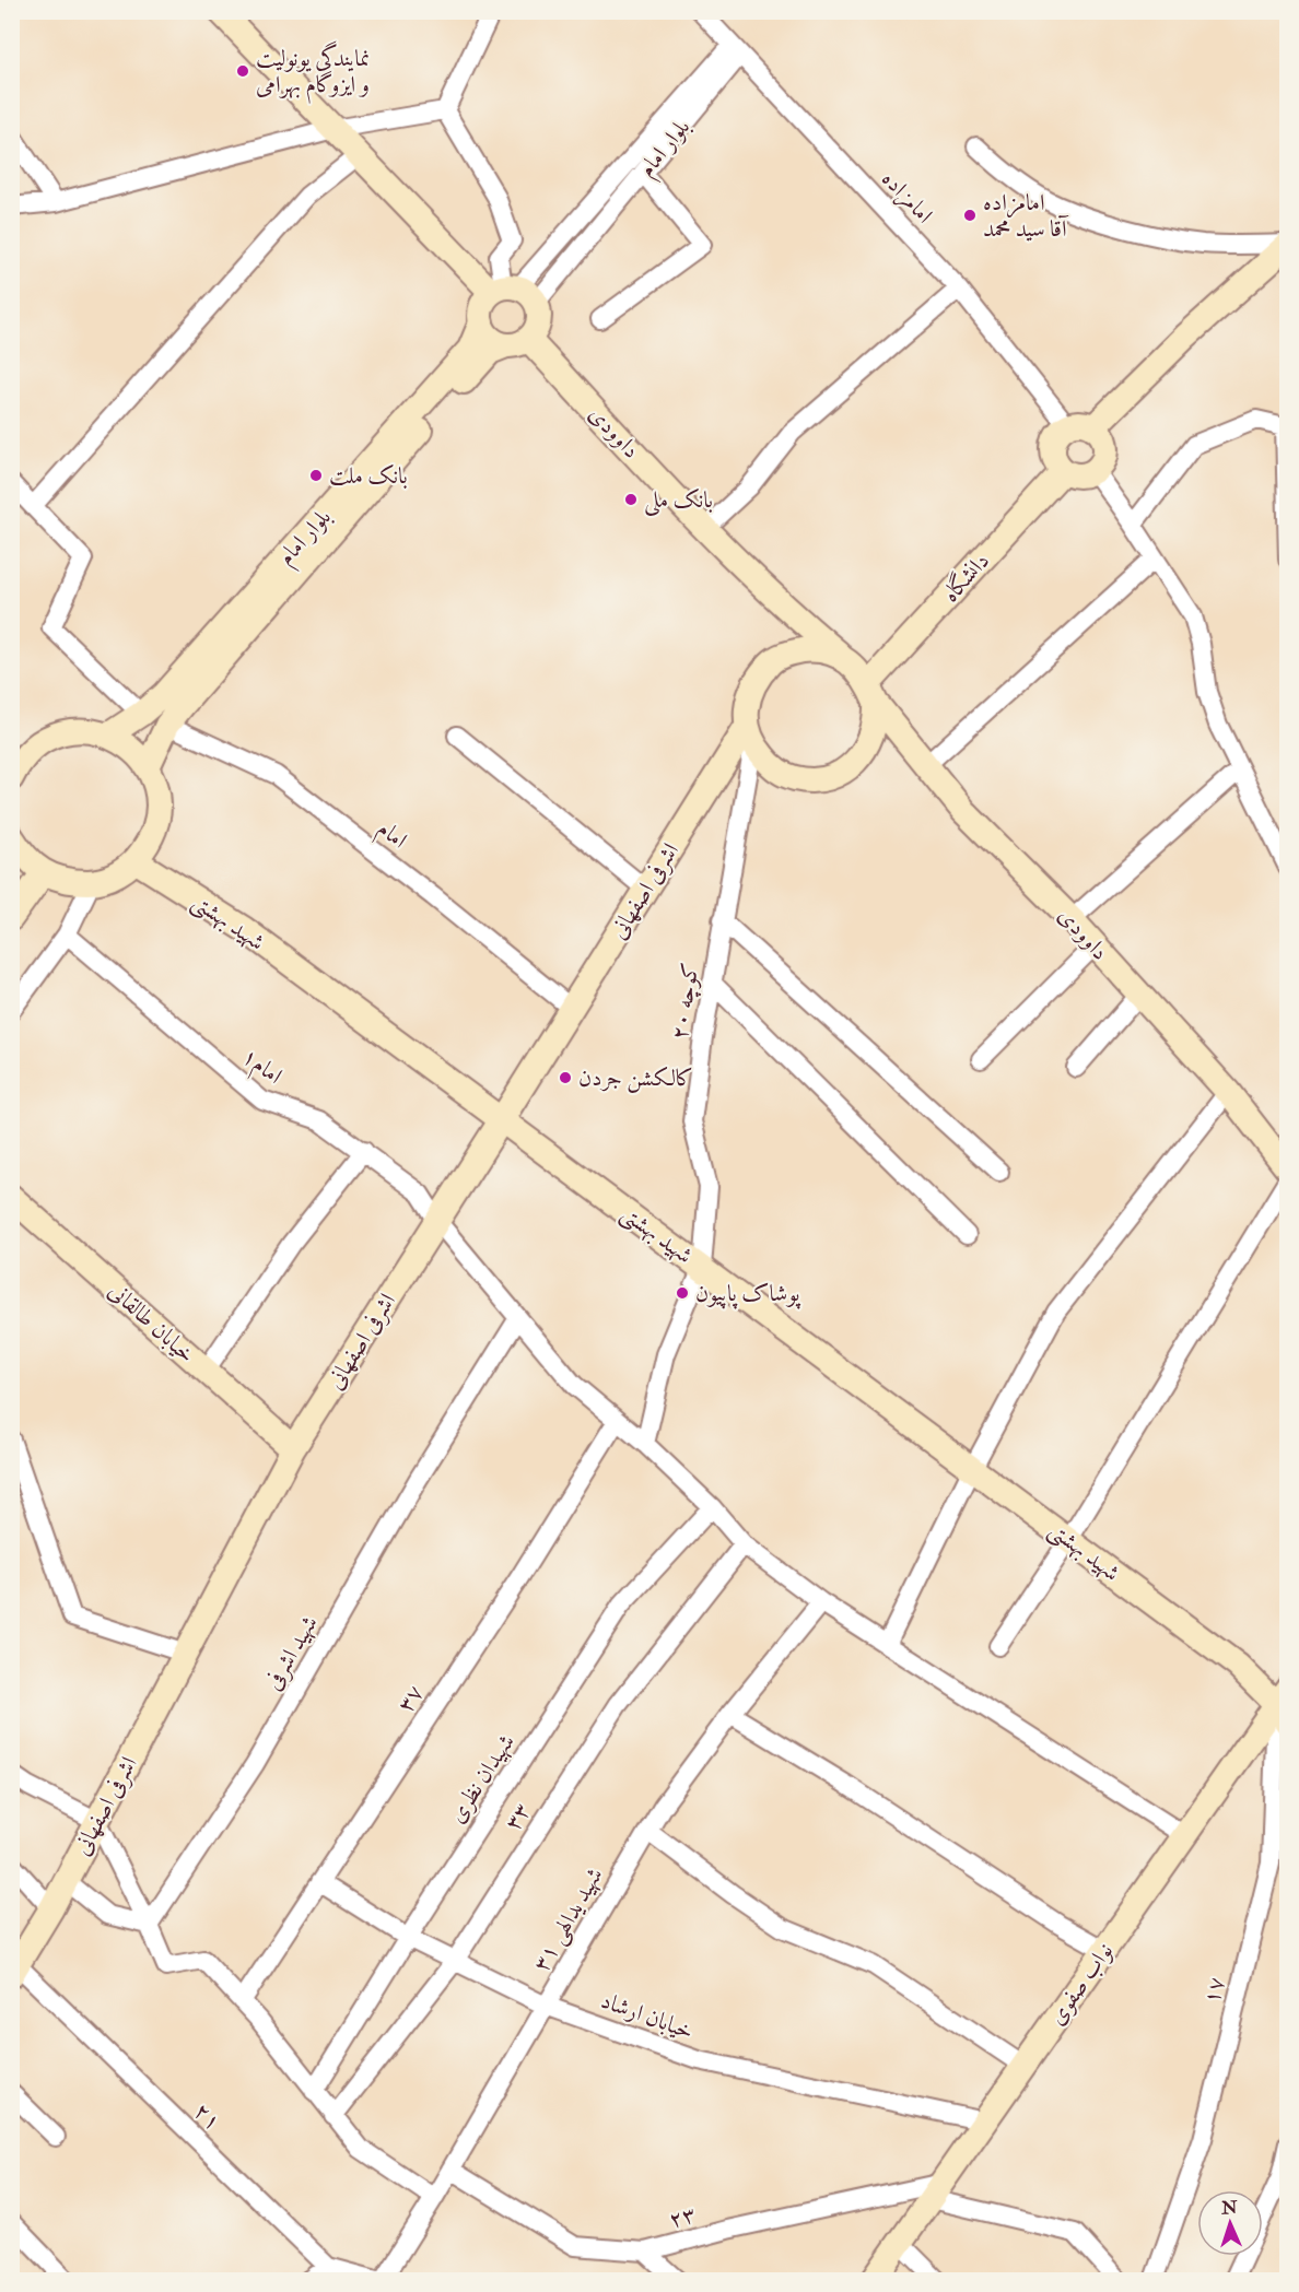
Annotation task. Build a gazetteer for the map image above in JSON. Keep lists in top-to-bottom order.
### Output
{
  "streets": {
    "main road": [
      "بلوار امام",
      "داوودی",
      "دانشگاه",
      "اشرفی اصفهانی",
      "شهید بهشتی",
      "خیابان طالقانی",
      "نواب صفوی"
    ],
    "street": [
      "امامزاده",
      "امام",
      "کوچه ۲۰",
      "امام۱",
      "شهید اشرفی",
      "۳۷",
      "شهیدان نظری",
      "۳۳",
      "۳۱ شهید یدالهی",
      "۱۷",
      "خیابان ارشاد",
      "۲۱",
      "۲۳"
    ]
  },
  "crossings": [
    ["بلوار امام", "امامزاده"],
    ["بلوار امام", "داوودی"],
    ["بلوار امام", "امام"],
    ["امامزاده", "دانشگاه"],
    ["داوودی", "دانشگاه"],
    ["داوودی", "اشرفی اصفهانی"],
    ["داوودی", "کوچه ۲۰"],
    ["دانشگاه", "اشرفی اصفهانی"],
    ["دانشگاه", "کوچه ۲۰"],
    ["امام", "اشرفی اصفهانی"],
    ["اشرفی اصفهانی", "شهید بهشتی"],
    ["اشرفی اصفهانی", "کوچه ۲۰"],
    ["اشرفی اصفهانی", "امام۱"],
    ["اشرفی اصفهانی", "خیابان طالقانی"],
    ["اشرفی اصفهانی", "۲۱"],
    ["شهید بهشتی", "کوچه ۲۰"],
    ["شهید بهشتی", "نواب صفوی"],
    ["شهید بهشتی", "۱۷"],
    ["کوچه ۲۰", "امام۱"],
    ["امام۱", "شهید اشرفی"],
    ["امام۱", "۳۷"],
    ["امام۱", "شهیدان نظری"],
    ["امام۱", "۳۳"],
    ["امام۱", "۳۱ شهید یدالهی"],
    ["امام۱", "نواب صفوی"],
    ["۳۷", "خیابان ارشاد"],
    ["شهیدان نظری", "خیابان ارشاد"],
    ["۳۳", "خیابان ارشاد"],
    ["۳۱ شهید یدالهی", "خیابان ارشاد"],
    ["۳۱ شهید یدالهی", "۲۳"],
    ["نواب صفوی", "۱۷"],
    ["نواب صفوی", "خیابان ارشاد"],
    ["نواب صفوی", "۲۳"]
  ],
  "places": [
    "نمایندگی یونولیت و ایزوگام بهرامی",
    "امامزاده آقا سید محمد",
    "بانک ملت",
    "بانک ملی",
    "کالکشن جردن",
    "پوشاک پاپیون"
  ],
  "north": "top"
}
